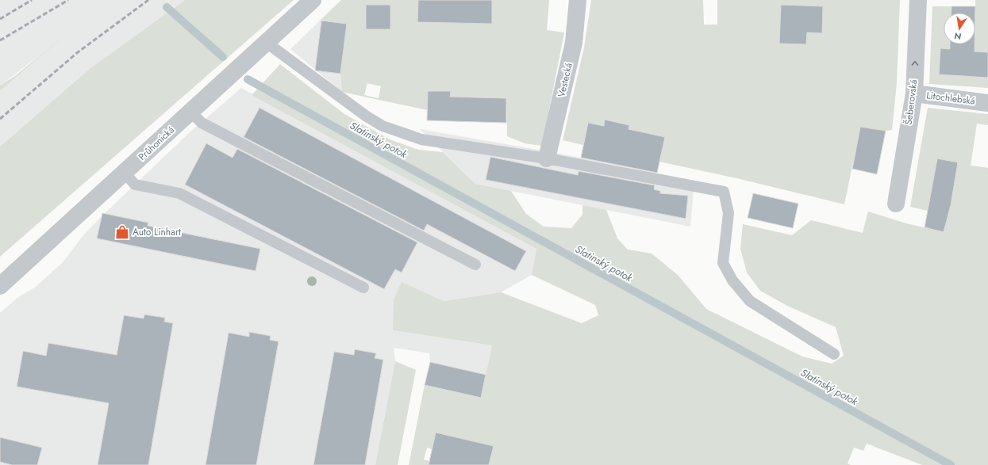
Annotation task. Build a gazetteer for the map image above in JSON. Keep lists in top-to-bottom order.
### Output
{
  "streets": {
    "street": [
      "Vestecká",
      "Litochlebská",
      "Šeberovská",
      "Průhonická"
    ]
  },
  "crossings": [
    ["Litochlebská", "Šeberovská"]
  ],
  "one_way": ["Šeberovská"],
  "water": ["Slatinský potok"],
  "places": {
    "shop": ["Auto Linhart"]
  },
  "north": "bottom"
}
